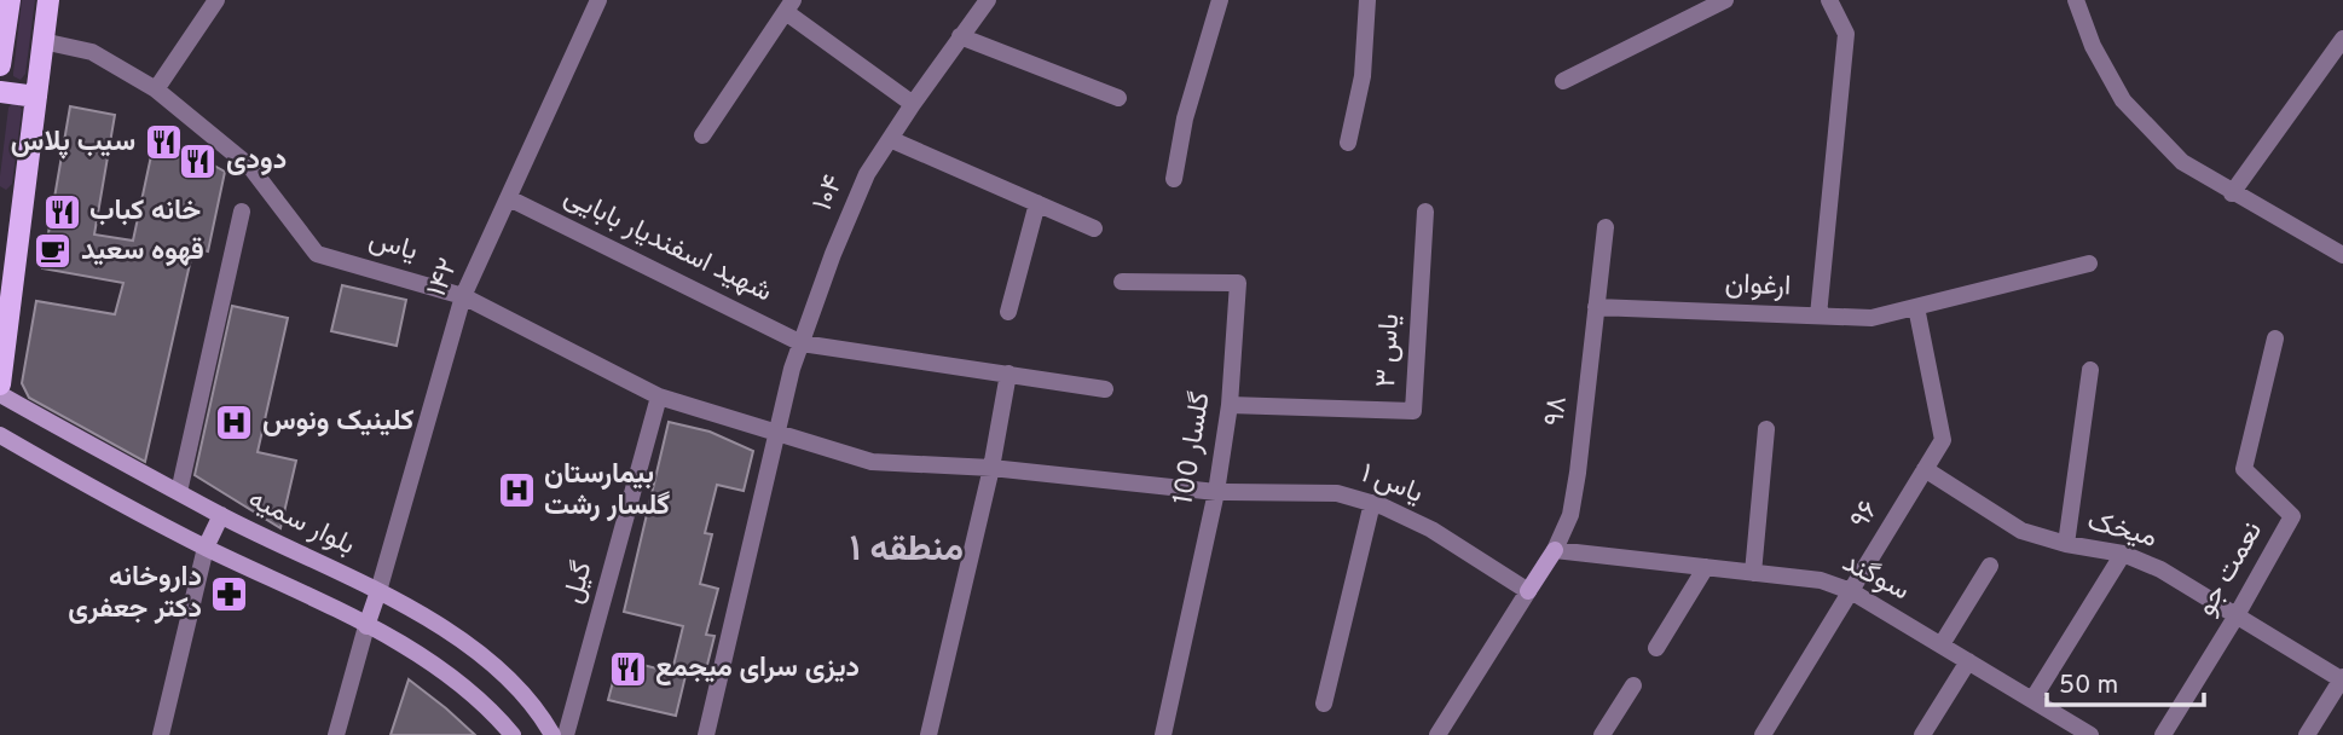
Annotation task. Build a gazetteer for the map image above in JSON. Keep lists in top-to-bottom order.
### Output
{
  "streets": {
    "main road": ["۹۸", "بلوار سمیه"],
    "street": [
      "۱۰۴",
      "شهید اسفندیار بابایی",
      "یاس",
      "۱۴۲",
      "ارغوان",
      "یاس ۳",
      "گلسار 100",
      "یاس ۱",
      "۹۶",
      "میخک",
      "نعمت جو",
      "سوگند",
      "گیل"
    ]
  },
  "crossings": [
    ["۱۰۴", "شهید اسفندیار بابایی"],
    ["۱۰۴", "یاس"],
    ["شهید اسفندیار بابایی", "۱۴۲"],
    ["یاس", "۱۴۲"],
    ["یاس", "یاس ۱"],
    ["یاس", "گیل"],
    ["۱۴۲", "بلوار سمیه"],
    ["ارغوان", "۹۸"],
    ["ارغوان", "۹۶"],
    ["یاس ۳", "گلسار 100"],
    ["۹۸", "یاس ۱"],
    ["۹۸", "سوگند"],
    ["گلسار 100", "یاس ۱"],
    ["۹۶", "میخک"],
    ["۹۶", "سوگند"],
    ["میخک", "نعمت جو"]
  ],
  "districts": ["منطقه ۱"],
  "places": {
    "restaurant": [
      "سیب پلاس",
      "دودی",
      "خانه کباب",
      "دیزی سرای میجمع"
    ],
    "cafe": ["قهوه سعید"],
    "hospital": ["کلینیک ونوس", "بیمارستان گلسار رشت"],
    "pharmacy": ["داروخانه دکتر جعفری"]
  },
  "scale_bar": "50 m"
}
